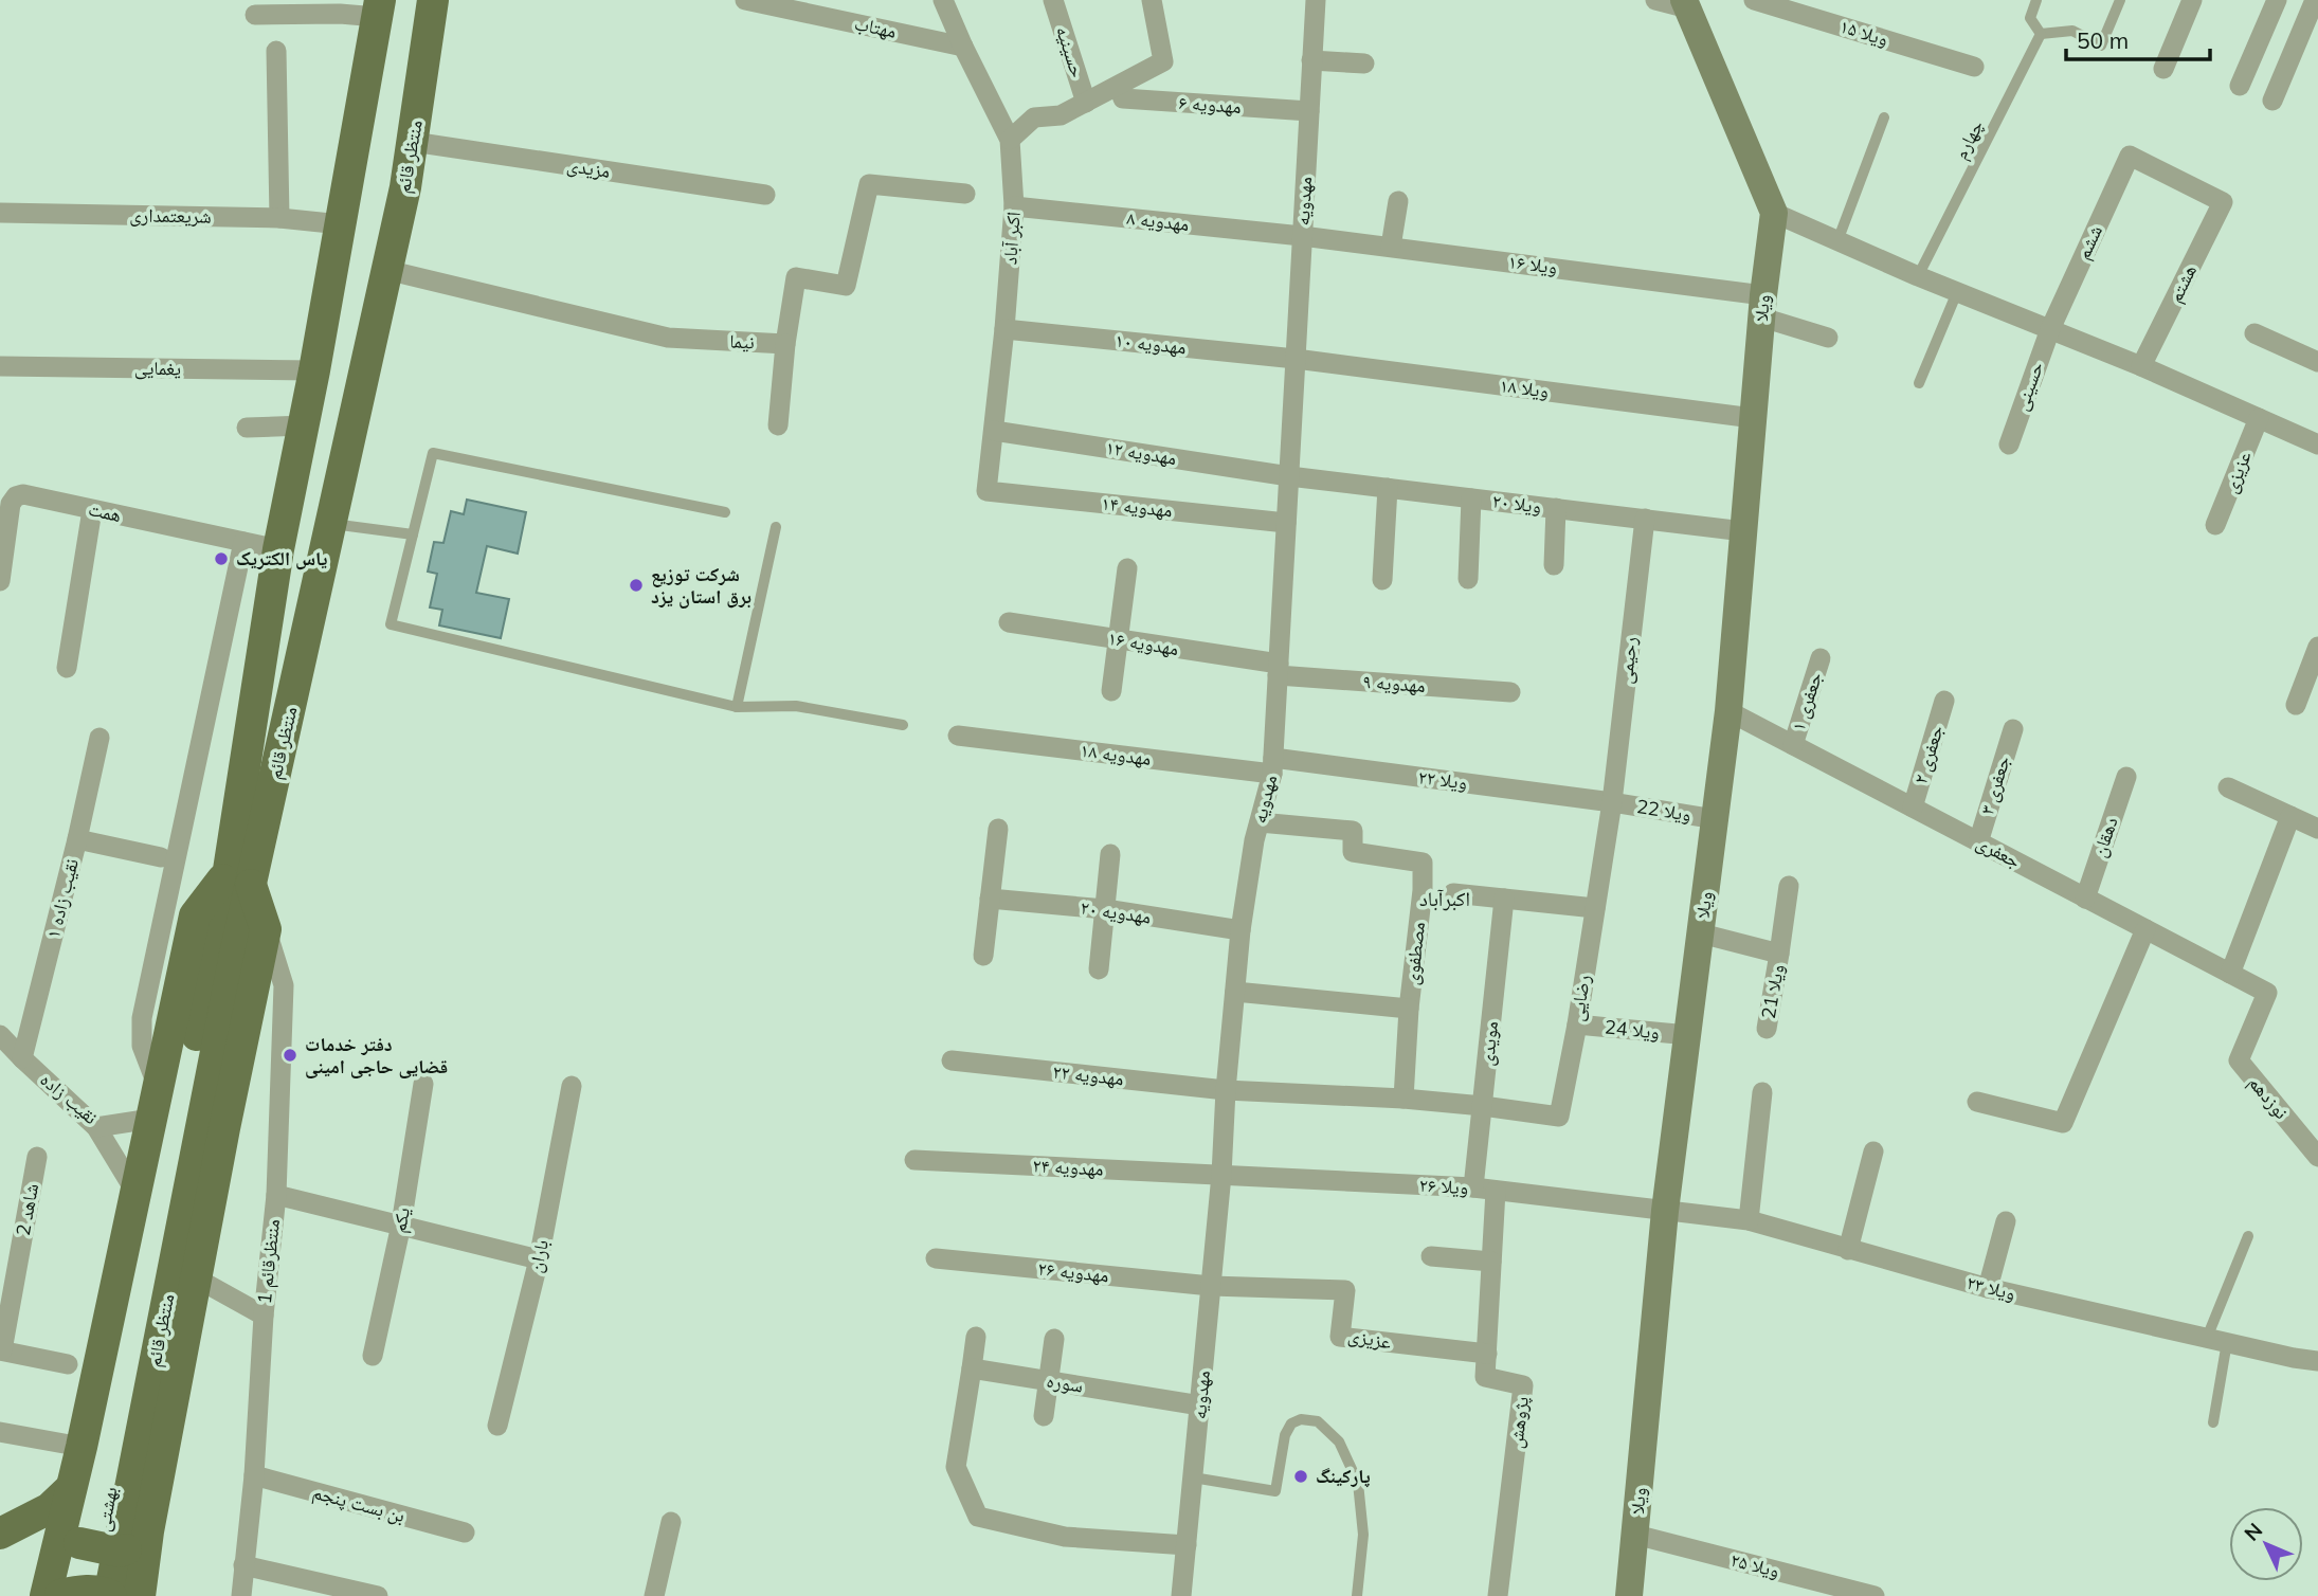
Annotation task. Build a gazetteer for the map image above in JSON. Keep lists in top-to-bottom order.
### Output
{
  "streets": {
    "main road": ["منتظر قائم", "بهشتی"],
    "street": [
      "مهتاب",
      "ویلا ۱۵",
      "حسینیه",
      "مهدویه ۶",
      "مزیدی",
      "مهدویه",
      "شریعتمداری",
      "مهدویه ۸",
      "اکبر آباد",
      "ششم",
      "ویلا ۱۶",
      "هشتم",
      "ویلا",
      "نیما",
      "مهدویه ۱۰",
      "یغمایی",
      "حسینی",
      "ویلا ۱۸",
      "مهدویه ۱۲",
      "عزیزی",
      "ویلا ۲۰",
      "مهدویه ۱۴",
      "همت",
      "مهدویه ۱۶",
      "رحیمی",
      "مهدویه ۹",
      "جعفری ۱",
      "مهدویه ۱۸",
      "جعفری ۲",
      "ویلا ۲۲",
      "جعفری ۳",
      "ویلا 22",
      "دهقان",
      "جعفری",
      "نقیب زاده ۱",
      "مهدویه ۲۰",
      "مصطفوی",
      "ویلا 21",
      "رضایی",
      "ویلا 24",
      "مویدی",
      "مهدویه ۲۲",
      "نوزدهم",
      "نقیب زاده",
      "مهدویه ۲۴",
      "ویلا ۲۶",
      "شاهد 2",
      "یکم",
      "باران",
      "منتظرقائم 1",
      "مهدویه ۲۶",
      "ویلا ۲۳",
      "سوره",
      "پژوهش",
      "بن بست پنجم",
      "ویلا ۲۵"
    ],
    "lane": ["چهارم"]
  },
  "crossings": [
    ["مهتاب", "اکبر آباد"],
    ["مهدویه ۶", "مهدویه"],
    ["منتظر قائم", "مزیدی"],
    ["منتظر قائم", "شریعتمداری"],
    ["منتظر قائم", "نیما"],
    ["منتظر قائم", "یغمایی"],
    ["منتظر قائم", "همت"],
    ["منتظر قائم", "بهشتی"],
    ["مهدویه", "مهدویه ۸"],
    ["مهدویه", "ویلا ۱۶"],
    ["مهدویه", "مهدویه ۱۰"],
    ["مهدویه", "ویلا ۱۸"],
    ["مهدویه", "مهدویه ۱۲"],
    ["مهدویه", "عزیزی"],
    ["مهدویه", "ویلا ۲۰"],
    ["مهدویه", "مهدویه ۱۴"],
    ["مهدویه", "مهدویه ۱۶"],
    ["مهدویه", "مهدویه ۹"],
    ["مهدویه", "مهدویه ۱۸"],
    ["مهدویه", "ویلا ۲۲"],
    ["مهدویه", "مهدویه ۲۰"],
    ["مهدویه", "مصطفوی"],
    ["مهدویه", "مهدویه ۲۲"],
    ["مهدویه", "مهدویه ۲۴"],
    ["مهدویه", "ویلا ۲۶"],
    ["مهدویه", "مهدویه ۲۶"],
    ["مهدویه", "سوره"],
    ["مهدویه ۸", "اکبر آباد"],
    ["مهدویه ۸", "ویلا ۱۶"],
    ["اکبر آباد", "مهدویه ۱۰"],
    ["اکبر آباد", "مهدویه ۱۲"],
    ["اکبر آباد", "مهدویه ۱۴"],
    ["ششم", "هشتم"],
    ["ششم", "حسینی"],
    ["ویلا ۱۶", "ویلا"],
    ["ویلا", "ویلا ۱۸"],
    ["ویلا", "ویلا ۲۰"],
    ["ویلا", "ویلا 22"],
    ["ویلا", "جعفری"],
    ["ویلا", "ویلا 21"],
    ["ویلا", "ویلا 24"],
    ["ویلا", "ویلا ۲۶"],
    ["ویلا", "ویلا ۲۳"],
    ["ویلا", "ویلا ۲۵"],
    ["مهدویه ۱۰", "ویلا ۱۸"],
    ["مهدویه ۱۲", "ویلا ۲۰"],
    ["عزیزی", "مهدویه ۲۶"],
    ["عزیزی", "پژوهش"],
    ["ویلا ۲۰", "رحیمی"],
    ["مهدویه ۱۶", "مهدویه ۹"],
    ["رحیمی", "ویلا ۲۲"],
    ["رحیمی", "ویلا 22"],
    ["رحیمی", "رضایی"],
    ["جعفری ۱", "جعفری"],
    ["مهدویه ۱۸", "ویلا ۲۲"],
    ["جعفری ۲", "جعفری"],
    ["ویلا ۲۲", "ویلا 22"],
    ["ویلا ۲۲", "رضایی"],
    ["جعفری ۳", "جعفری"],
    ["ویلا 22", "رضایی"],
    ["دهقان", "جعفری"],
    ["جعفری", "نوزدهم"],
    ["نقیب زاده ۱", "نقیب زاده"],
    ["رضایی", "ویلا 24"],
    ["رضایی", "مویدی"],
    ["مویدی", "ویلا ۲۶"],
    ["مهدویه ۲۴", "ویلا ۲۶"],
    ["ویلا ۲۶", "ویلا ۲۳"],
    ["ویلا ۲۶", "پژوهش"],
    ["منتظرقائم 1", "بن بست پنجم"]
  ],
  "districts": ["اکبرآباد"],
  "places": [
    "یاس الکتریک",
    "شرکت توزیع برق استان یزد",
    "دفتر خدمات قضایی حاجی امینی",
    "پارکینگ"
  ],
  "scale_bar": "50 m",
  "north": "top left"
}
